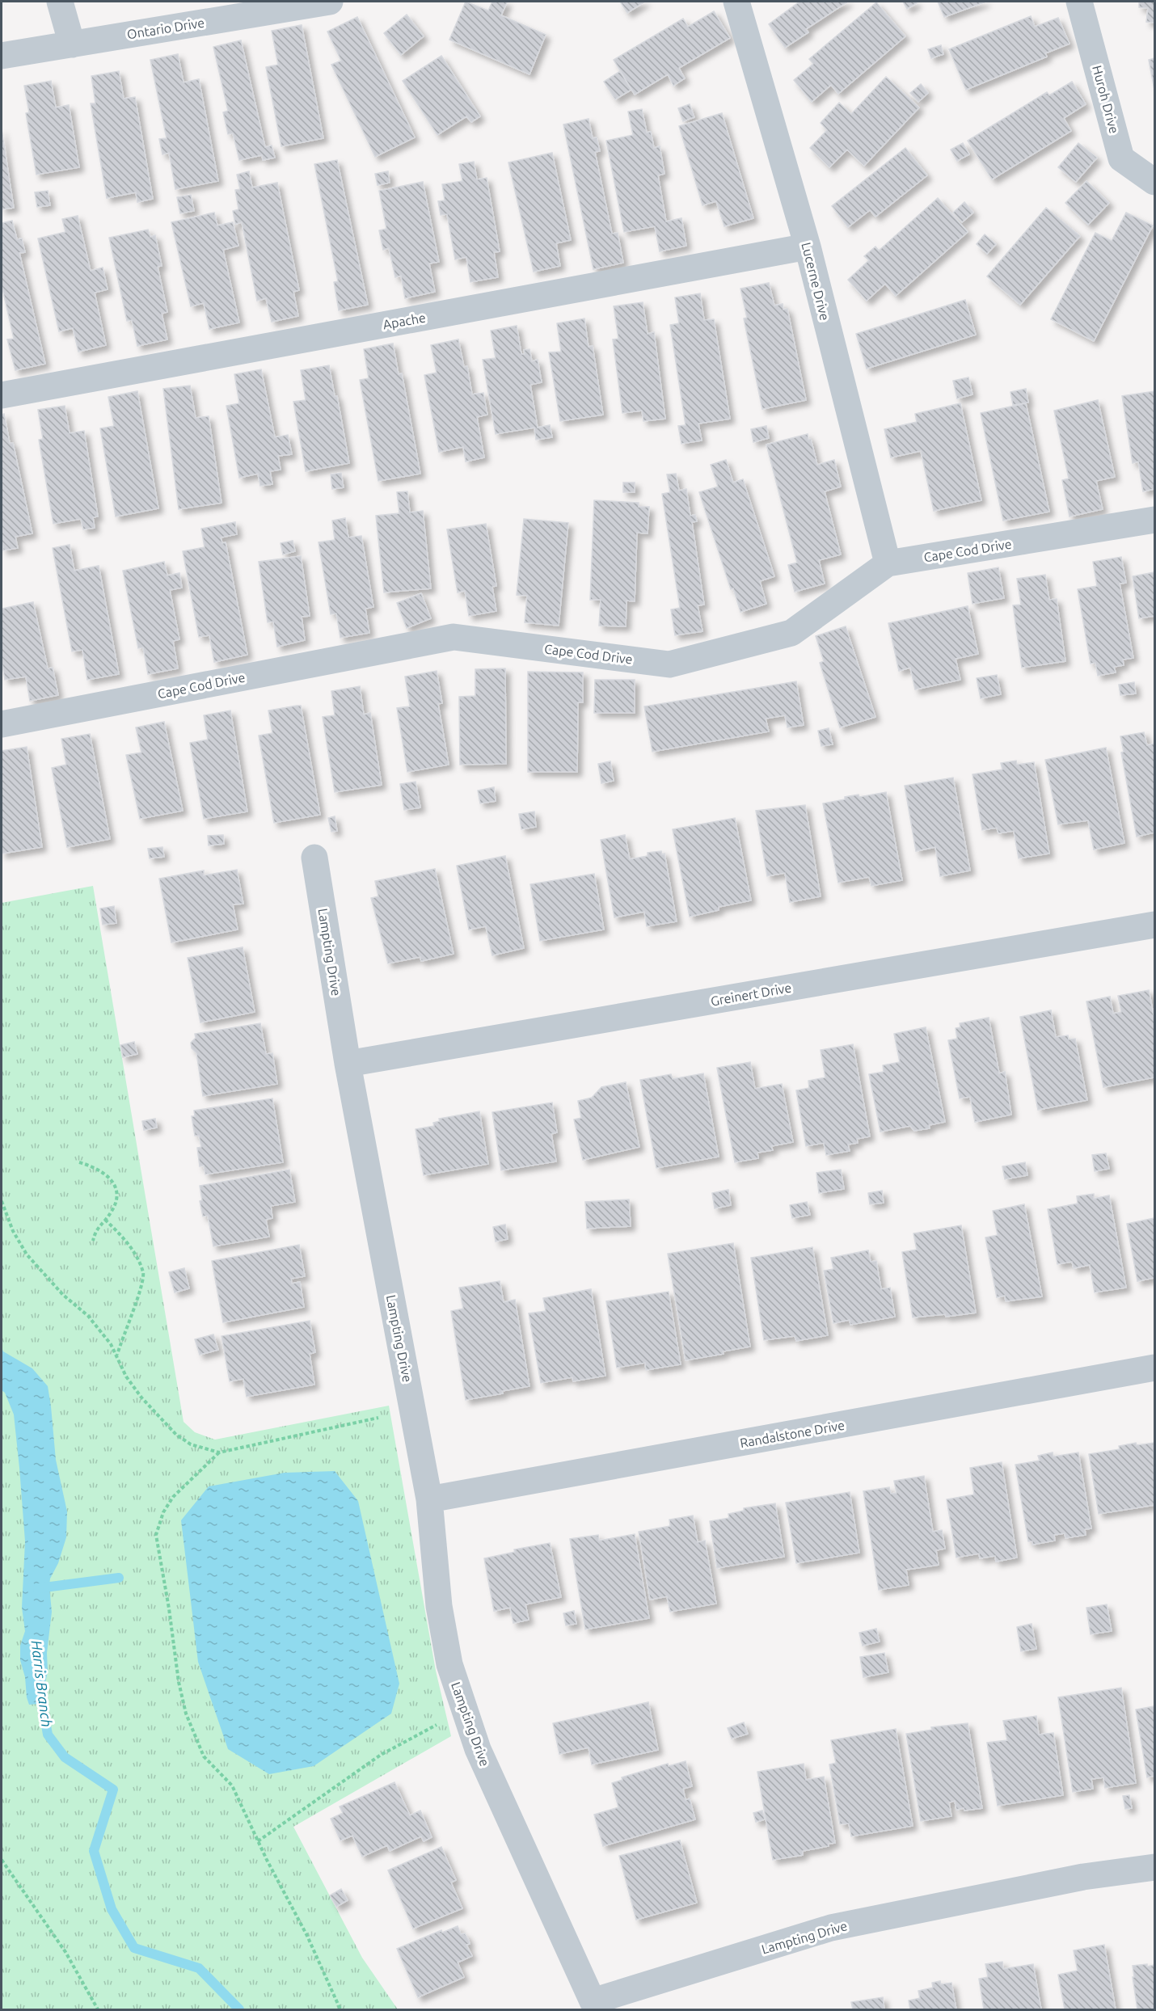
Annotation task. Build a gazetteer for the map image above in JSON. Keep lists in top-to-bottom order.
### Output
{
  "streets": {
    "street": [
      "Ontario Drive",
      "Huroh Drive",
      "Lucerne Drive",
      "Apache",
      "Cape Cod Drive",
      "Lampting Drive",
      "Greinert Drive",
      "Randalstone Drive"
    ]
  },
  "crossings": [
    ["Lucerne Drive", "Apache"],
    ["Lucerne Drive", "Cape Cod Drive"],
    ["Lampting Drive", "Greinert Drive"],
    ["Lampting Drive", "Randalstone Drive"]
  ],
  "water": ["Harris Branch"]
}
